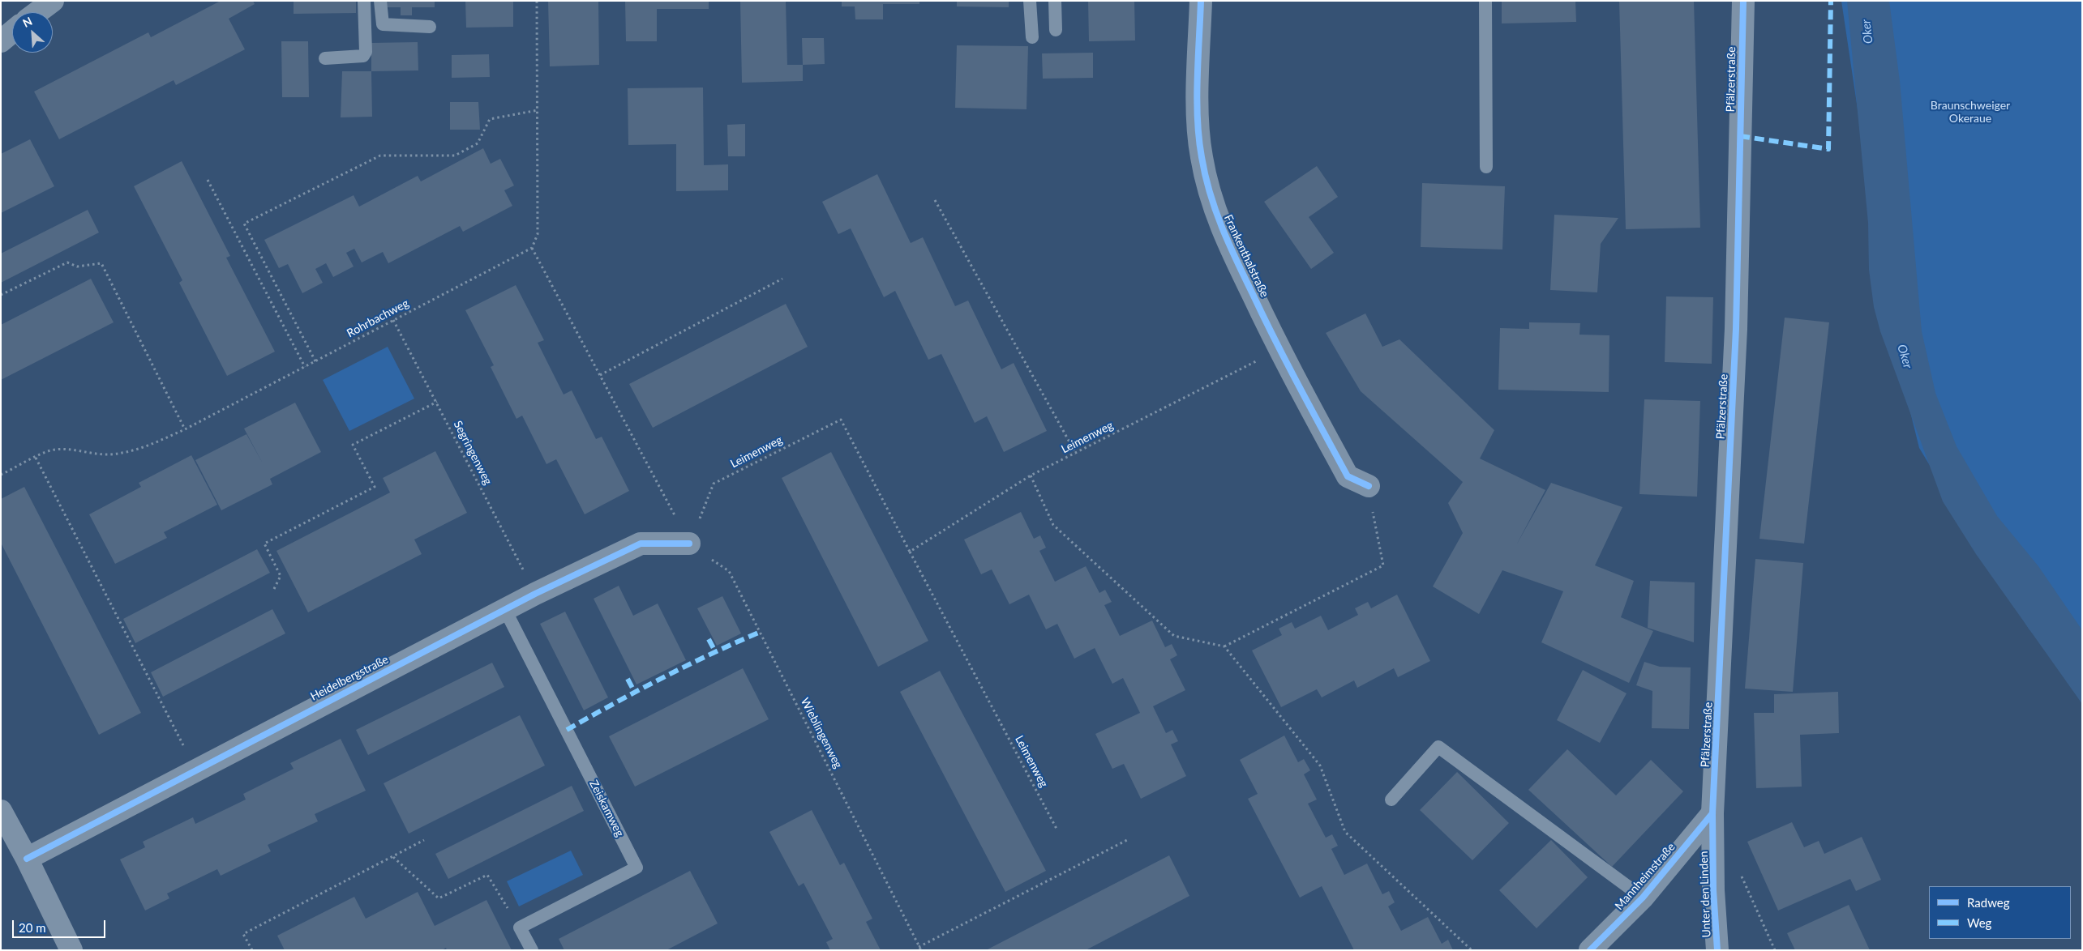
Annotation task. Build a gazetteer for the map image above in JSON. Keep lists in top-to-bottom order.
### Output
{
  "streets": {
    "street": [
      "Pfälzerstraße",
      "Frankenthalstraße",
      "Heidelbergstraße",
      "Mannheimstraße",
      "Unter den Linden"
    ],
    "lane": ["Zeiskamweg"],
    "path": [
      "Rohrbachweg",
      "Leimenweg",
      "Segringenweg",
      "Wieblingenweg"
    ]
  },
  "crossings": [
    ["Pfälzerstraße", "Mannheimstraße"],
    ["Pfälzerstraße", "Unter den Linden"],
    ["Frankenthalstraße", "Leimenweg"],
    ["Rohrbachweg", "Segringenweg"],
    ["Leimenweg", "Heidelbergstraße"],
    ["Leimenweg", "Wieblingenweg"],
    ["Segringenweg", "Heidelbergstraße"],
    ["Heidelbergstraße", "Wieblingenweg"],
    ["Heidelbergstraße", "Zeiskamweg"],
    ["Mannheimstraße", "Unter den Linden"]
  ],
  "water": ["Oker"],
  "parks": ["Braunschweiger Okeraue"],
  "legend": ["Radweg", "Weg"],
  "scale_bar": "20 m",
  "north": "top left"
}
